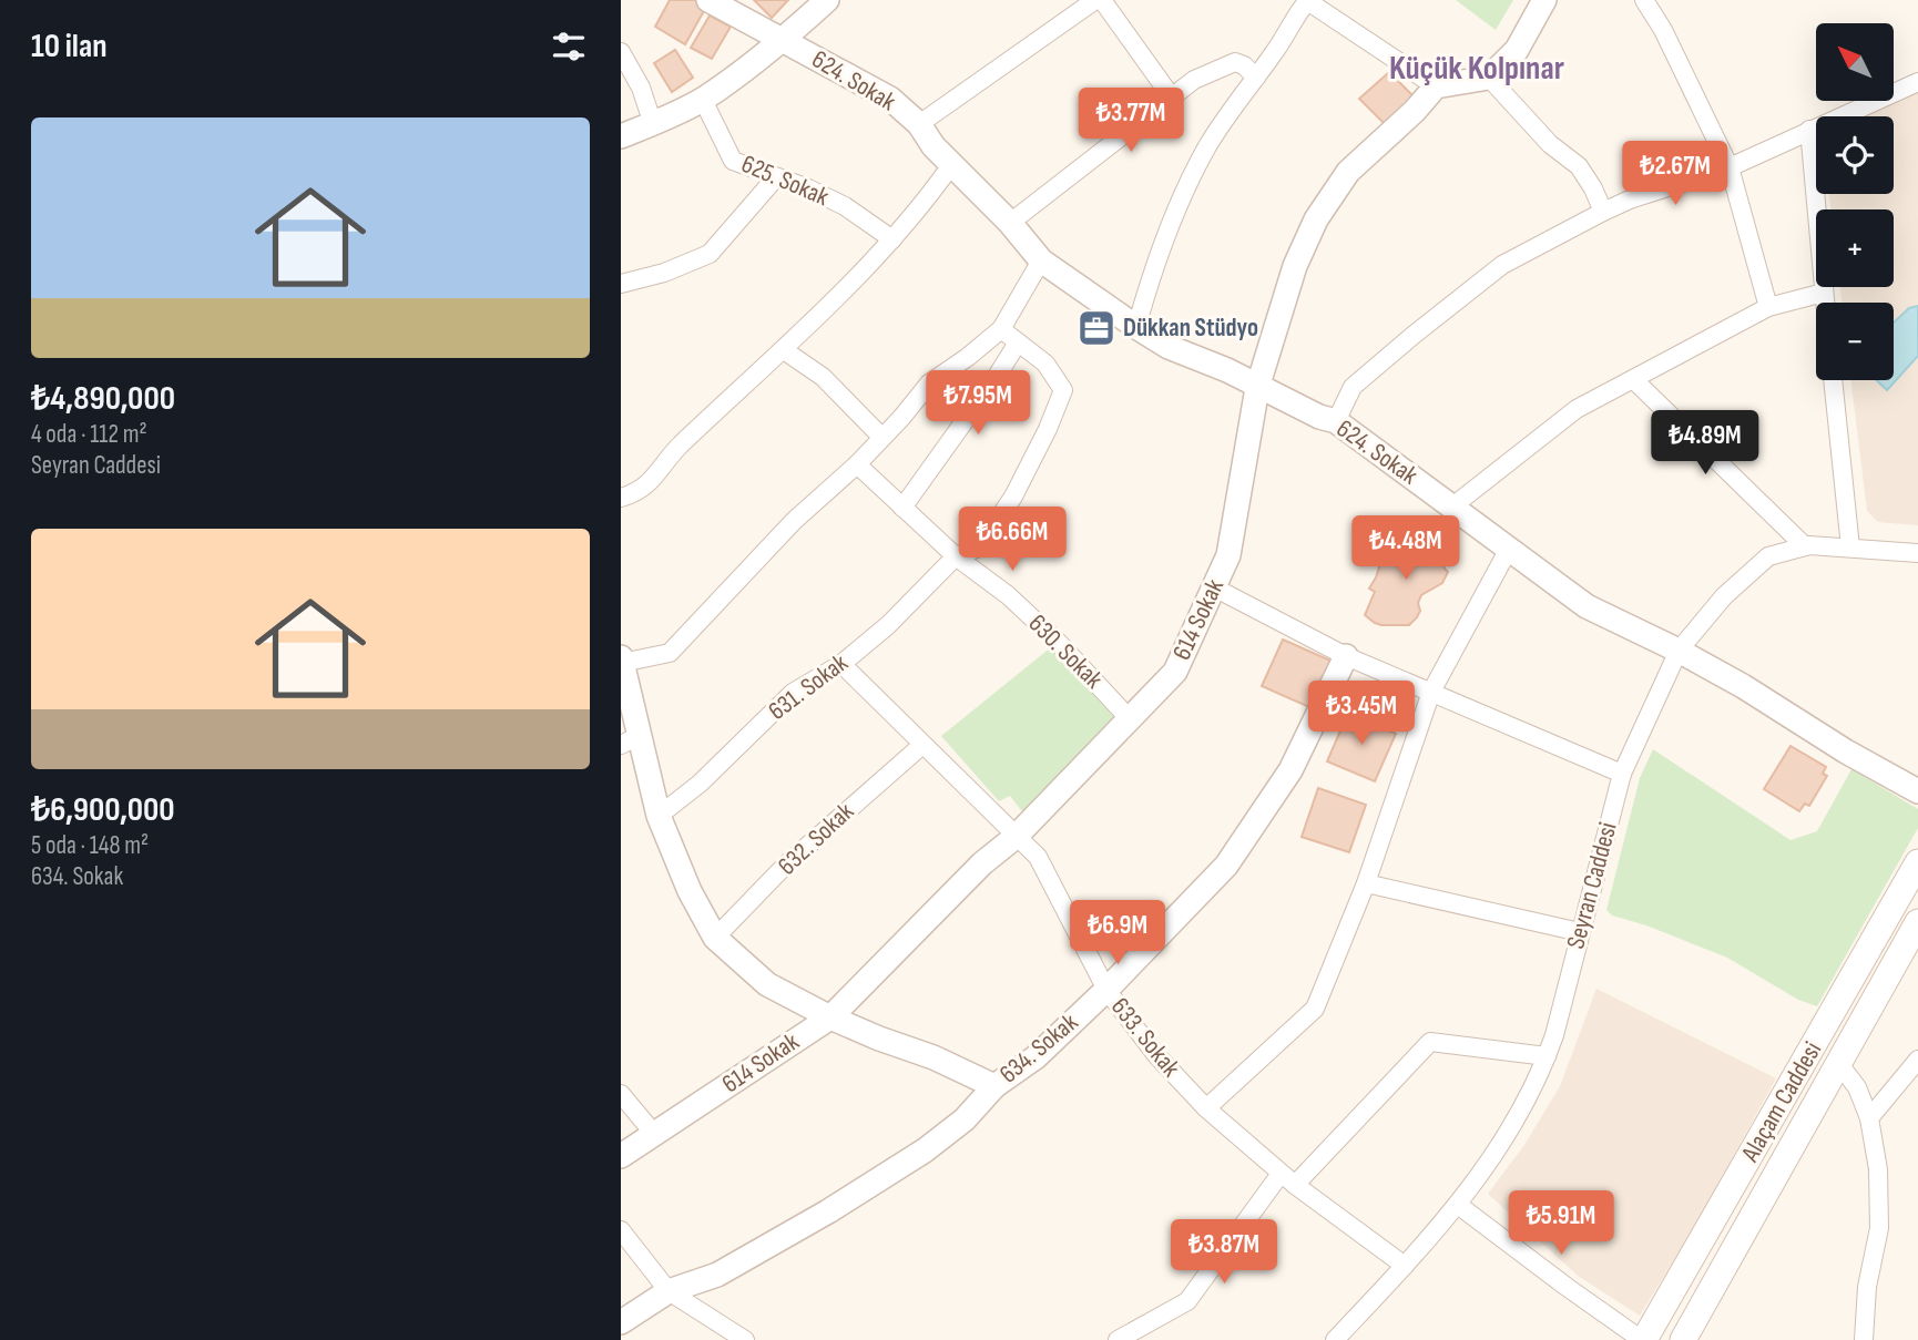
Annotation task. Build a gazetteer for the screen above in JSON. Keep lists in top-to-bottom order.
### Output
{
  "streets": {
    "main road": ["Alaçam Caddesi"],
    "street": [
      "624. Sokak",
      "625. Sokak",
      "614 Sokak",
      "630. Sokak",
      "631. Sokak",
      "632. Sokak",
      "Seyran Caddesi",
      "633. Sokak",
      "634. Sokak"
    ]
  },
  "crossings": [
    ["624. Sokak", "614 Sokak"],
    ["624. Sokak", "Seyran Caddesi"],
    ["614 Sokak", "630. Sokak"],
    ["614 Sokak", "633. Sokak"],
    ["630. Sokak", "631. Sokak"],
    ["631. Sokak", "633. Sokak"],
    ["632. Sokak", "633. Sokak"],
    ["Seyran Caddesi", "633. Sokak"],
    ["633. Sokak", "634. Sokak"]
  ],
  "districts": ["Küçük Kolpınar"],
  "places": {
    "office": ["Dükkan Stüdyo"]
  },
  "north": "top left",
  "page": {
    "heading": "10 ilan",
    "map_buttons": ["+", "−"],
    "price": [
      "₺3.77M",
      "₺2.67M",
      "₺7.95M",
      "₺4.89M",
      "₺6.66M",
      "₺4.48M",
      "₺3.45M",
      "₺6.9M",
      "₺5.91M",
      "₺3.87M"
    ],
    "list": [
      {
        "name": "₺4,890,000",
        "note": "4 oda · 112 m² · Seyran Caddesi"
      },
      {
        "name": "₺6,900,000",
        "note": "5 oda · 148 m² · 634. Sokak"
      }
    ]
  }
}
